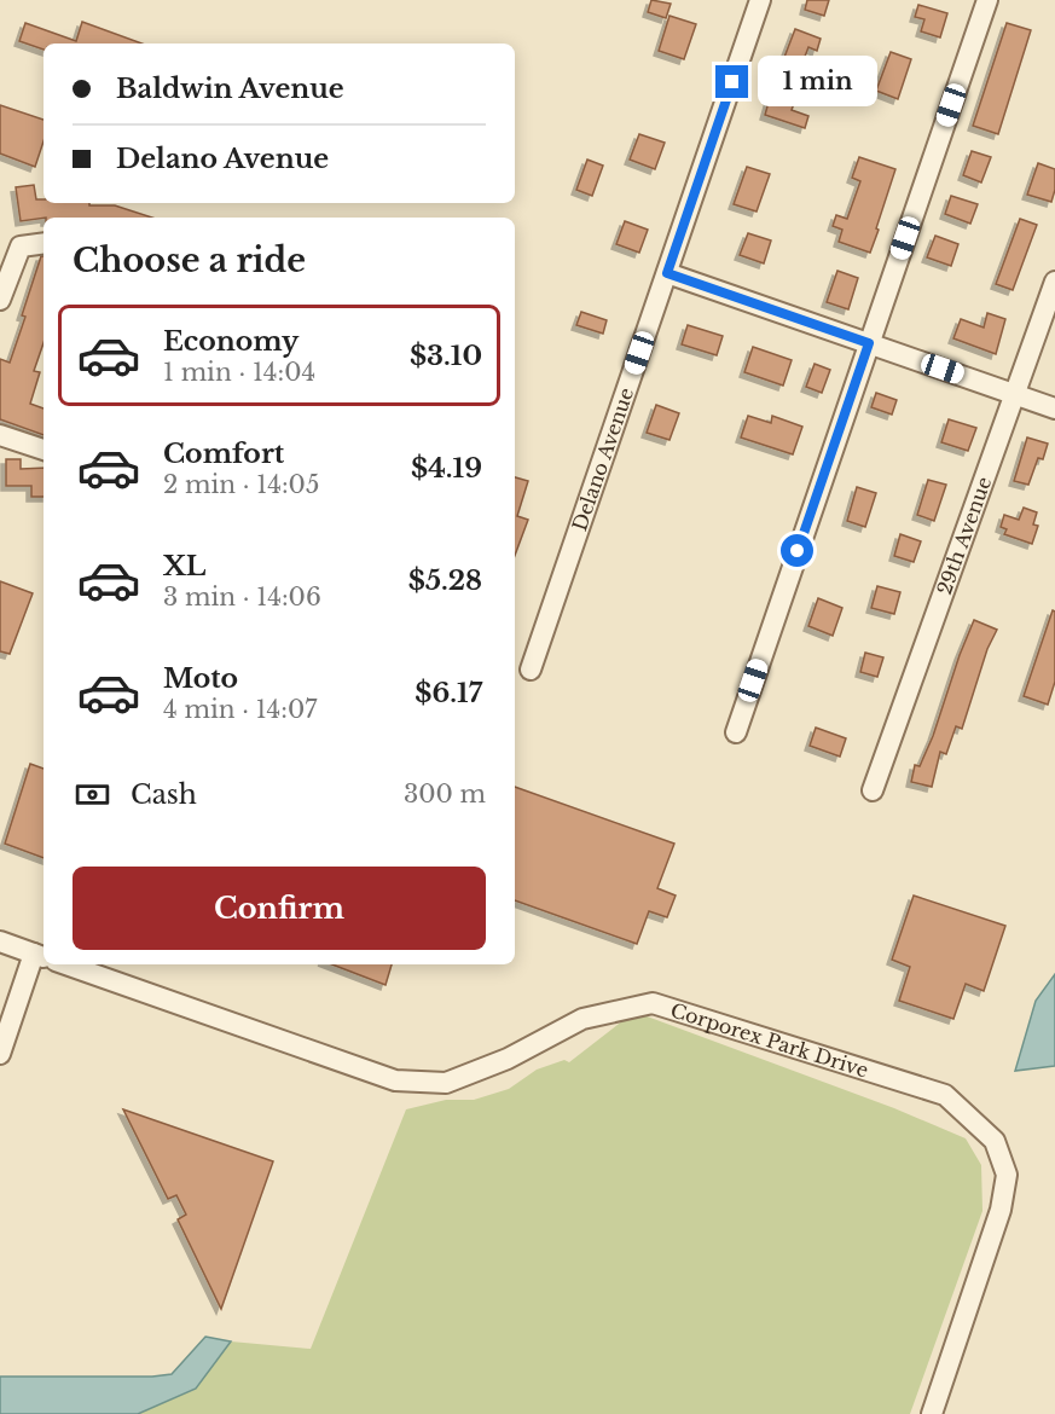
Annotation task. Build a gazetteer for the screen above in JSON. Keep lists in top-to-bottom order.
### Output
{
  "streets": {
    "street": ["Delano Avenue", "29th Avenue", "Corporex Park Drive"]
  },
  "page": {
    "banner": ["Baldwin Avenue", "Delano Avenue"],
    "bubble": "1 min",
    "heading": "Choose a ride",
    "list": [
      {
        "name": "Economy",
        "note": "1 min · 14:04",
        "value": "$3.10"
      },
      {
        "name": "Comfort",
        "note": "2 min · 14:05",
        "value": "$4.19"
      },
      {
        "name": "XL",
        "note": "3 min · 14:06",
        "value": "$5.28"
      },
      {
        "name": "Moto",
        "note": "4 min · 14:07",
        "value": "$6.17"
      }
    ],
    "pay": ["Cash", "300 m"],
    "buttons": "Confirm"
  }
}
